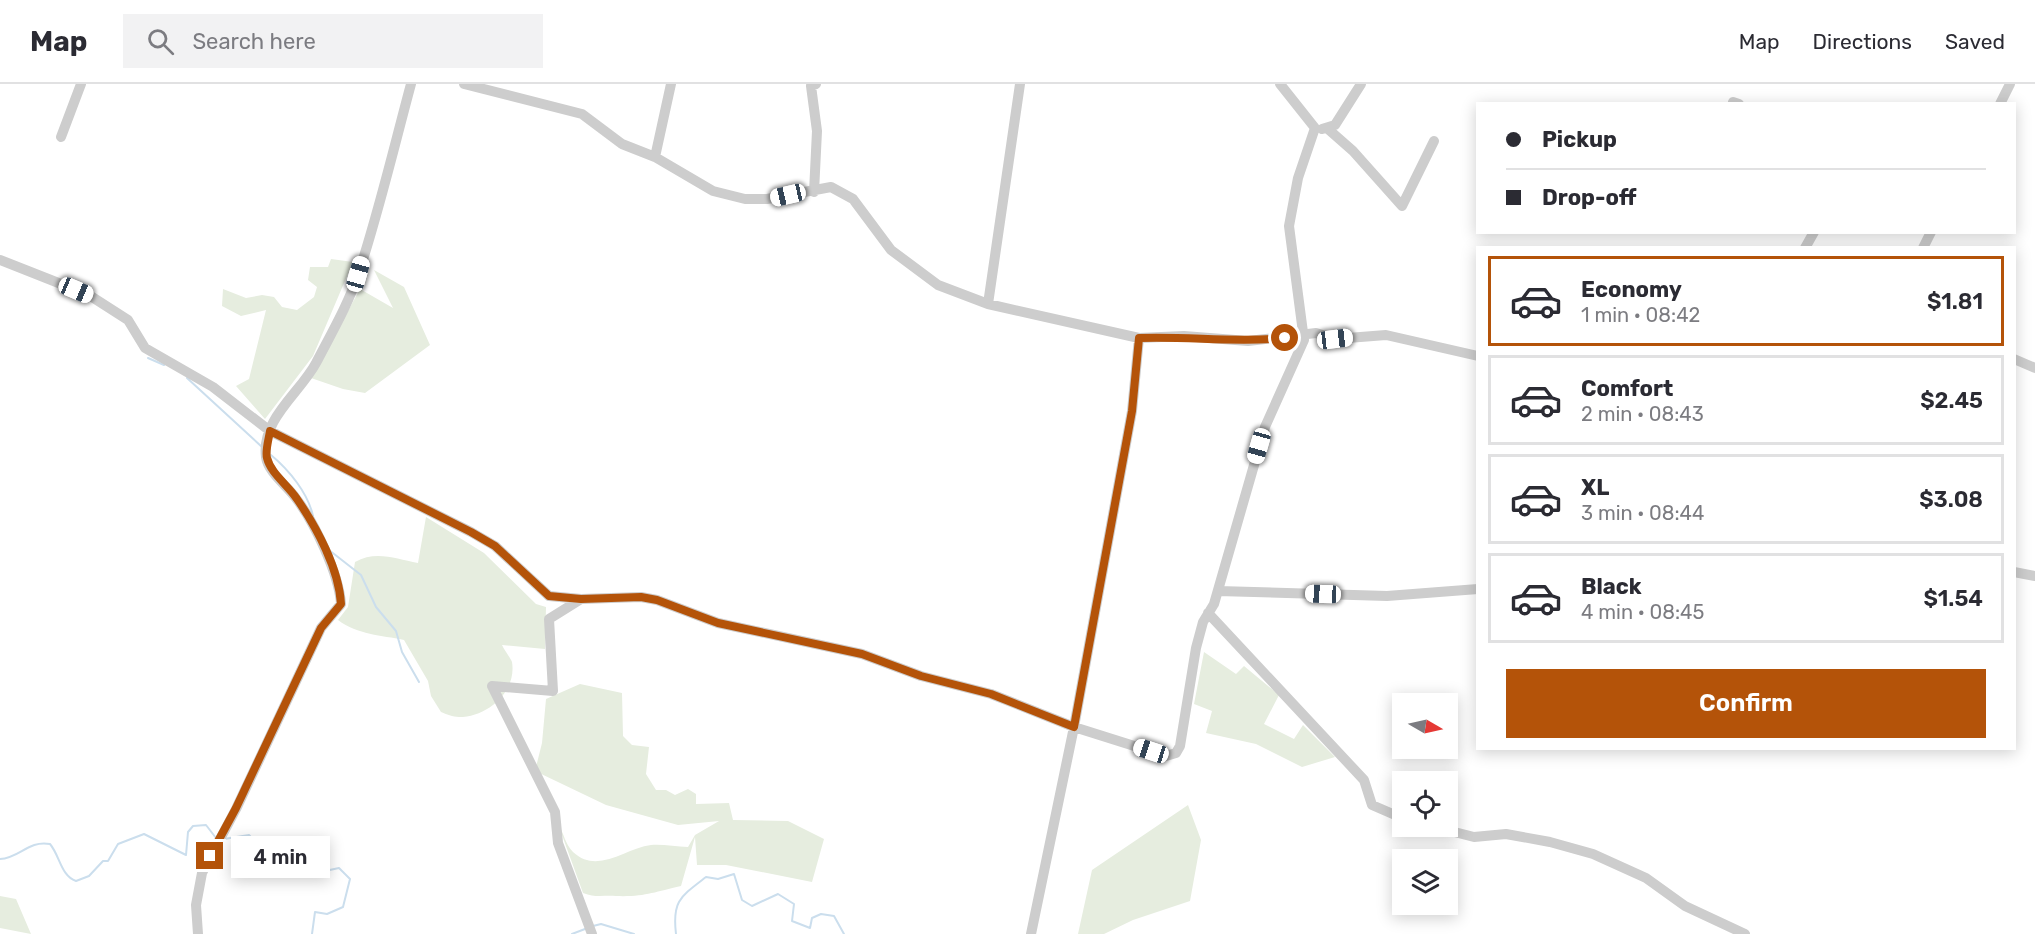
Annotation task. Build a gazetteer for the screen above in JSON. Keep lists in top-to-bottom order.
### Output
{
  "north": "right",
  "page": {
    "header": "Map",
    "search": "Search here",
    "nav": ["Map", "Directions", "Saved"],
    "banner": ["Pickup", "Drop-off"],
    "list": [
      {
        "name": "Economy",
        "note": "1 min · 08:42",
        "value": "$1.81"
      },
      {
        "name": "Comfort",
        "note": "2 min · 08:43",
        "value": "$2.45"
      },
      {
        "name": "XL",
        "note": "3 min · 08:44",
        "value": "$3.08"
      },
      {
        "name": "Black",
        "note": "4 min · 08:45",
        "value": "$1.54"
      }
    ],
    "buttons": "Confirm",
    "bubble": "4 min"
  }
}
